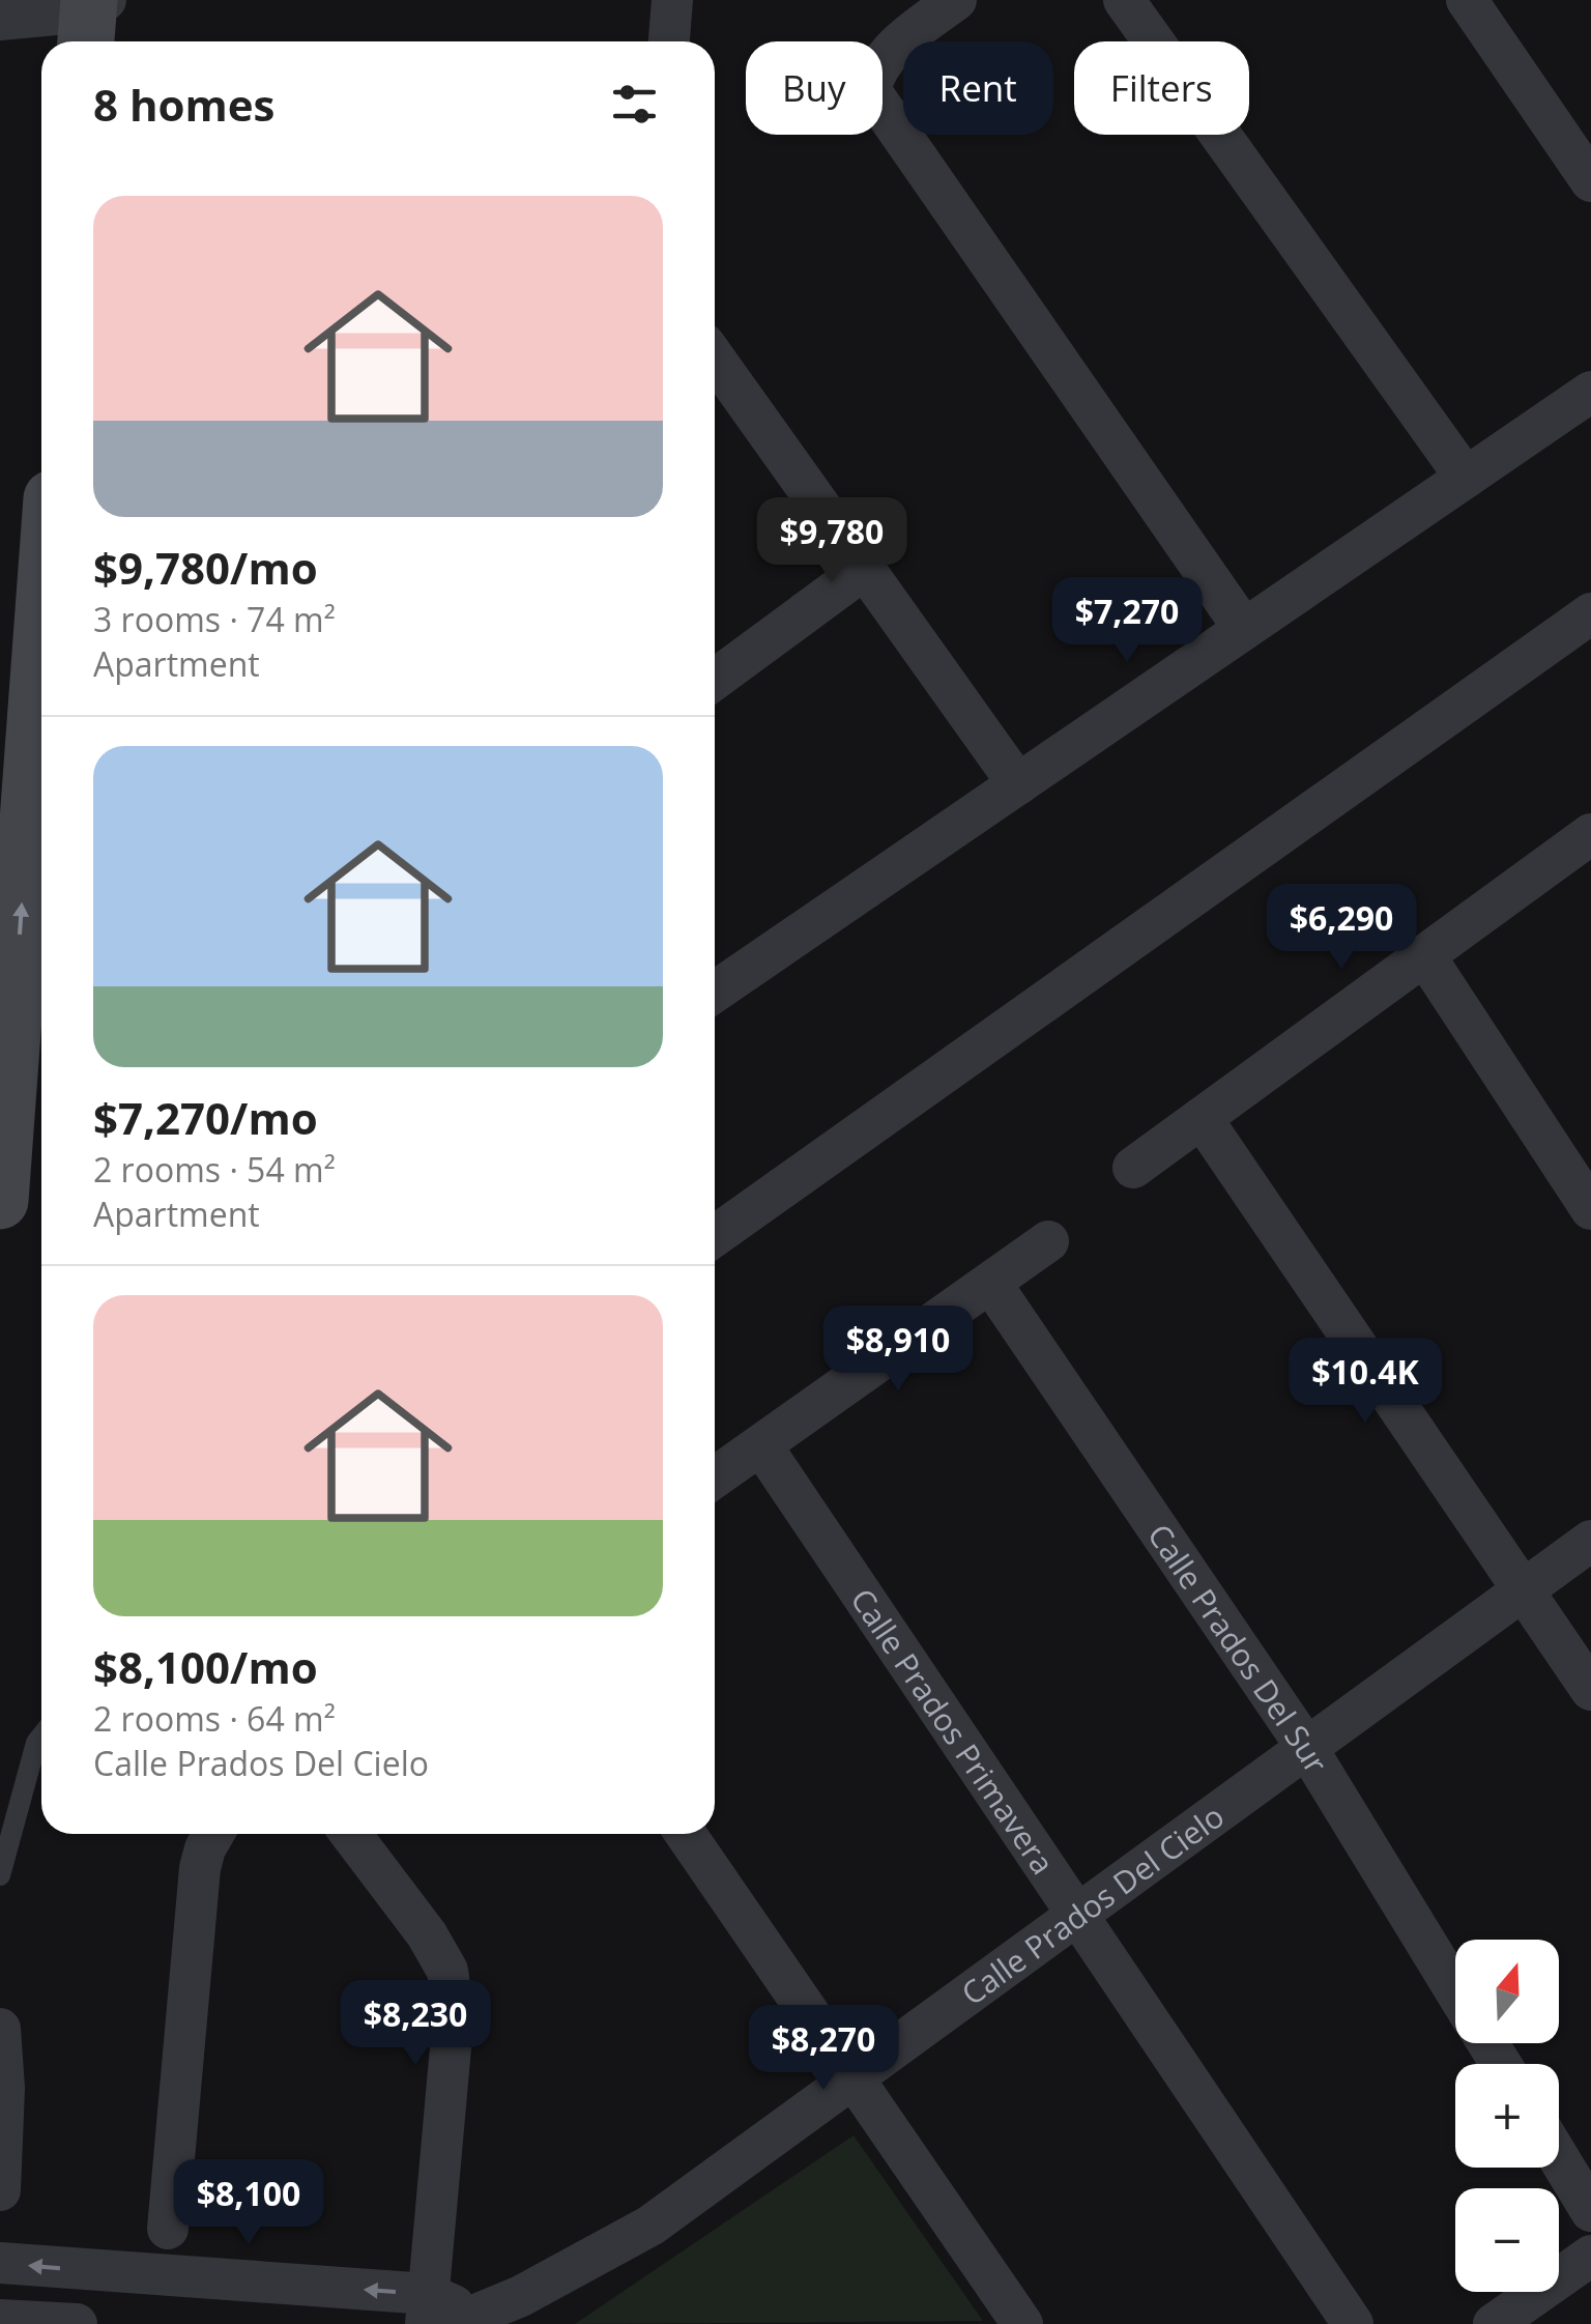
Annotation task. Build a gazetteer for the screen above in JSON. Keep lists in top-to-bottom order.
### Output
{
  "streets": {
    "street": ["Calle Prados Del Sur", "Calle Prados Primavera", "Calle Prados Del Cielo"]
  },
  "crossings": [
    ["Calle Prados Del Sur", "Calle Prados Del Cielo"],
    ["Calle Prados Primavera", "Calle Prados Del Cielo"]
  ],
  "north": "top",
  "page": {
    "chip": ["Buy", "Rent", "Filters"],
    "heading": "8 homes",
    "list": [
      {
        "name": "$9,780/mo",
        "note": "3 rooms · 74 m² · Apartment"
      },
      {
        "name": "$7,270/mo",
        "note": "2 rooms · 54 m² · Apartment"
      },
      {
        "name": "$8,100/mo",
        "note": "2 rooms · 64 m² · Calle Prados Del Cielo"
      }
    ],
    "price": [
      "$9,780",
      "$7,270",
      "$6,290",
      "$8,910",
      "$10.4K",
      "$8,230",
      "$8,270",
      "$8,100"
    ],
    "map_buttons": ["+", "−"]
  }
}
